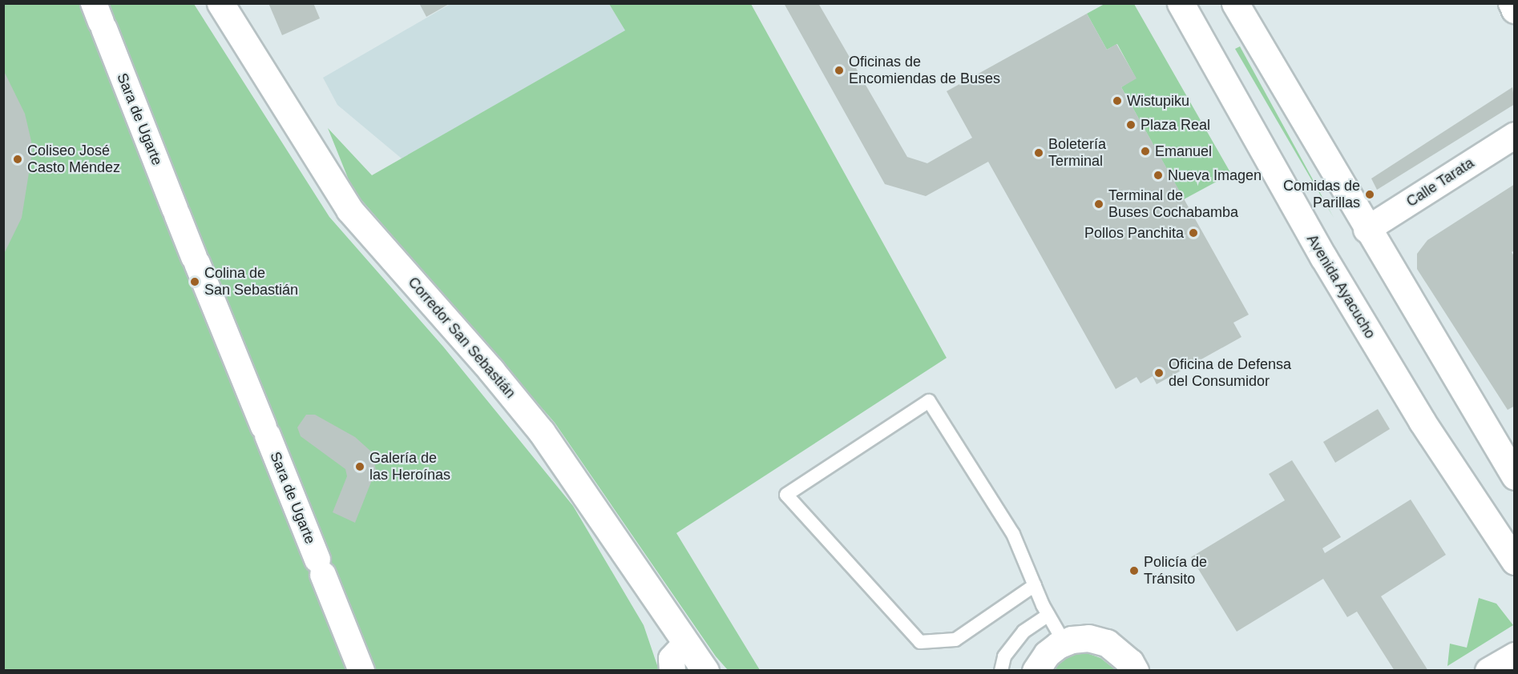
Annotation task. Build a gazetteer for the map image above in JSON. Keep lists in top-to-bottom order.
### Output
{
  "streets": {
    "main road": ["Avenida Ayacucho", "Corredor San Sebastián"],
    "street": ["Sara de Ugarte", "Calle Tarata"]
  },
  "places": [
    "Oficinas de Encomiendas de Buses",
    "Wistupiku",
    "Plaza Real",
    "Emanuel",
    "Boletería Terminal",
    "Coliseo José Casto Méndez",
    "Nueva Imagen",
    "Comidas de Parillas",
    "Terminal de Buses Cochabamba",
    "Pollos Panchita",
    "Colina de San Sebastián",
    "Oficina de Defensa del Consumidor",
    "Galería de las Heroínas",
    "Policía de Tránsito"
  ]
}
